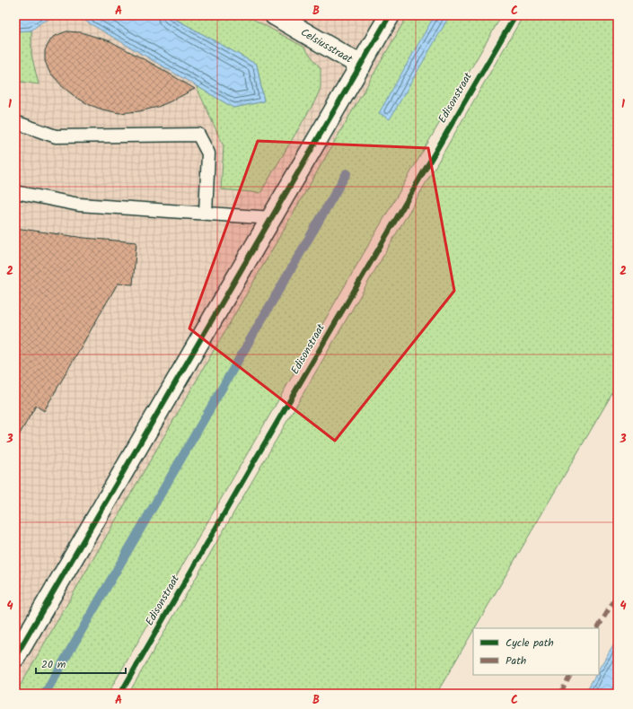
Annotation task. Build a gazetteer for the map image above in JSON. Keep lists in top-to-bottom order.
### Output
{
  "streets": {
    "street": ["Celsiusstraat"],
    "cycle path": ["Edisonstraat"]
  },
  "legend": ["Cycle path", "Path"],
  "scale_bar": "20 m",
  "grid": {
    "columns": ["A", "B", "C"],
    "rows": [
      "1",
      "2",
      "3",
      "4"
    ]
  }
}
